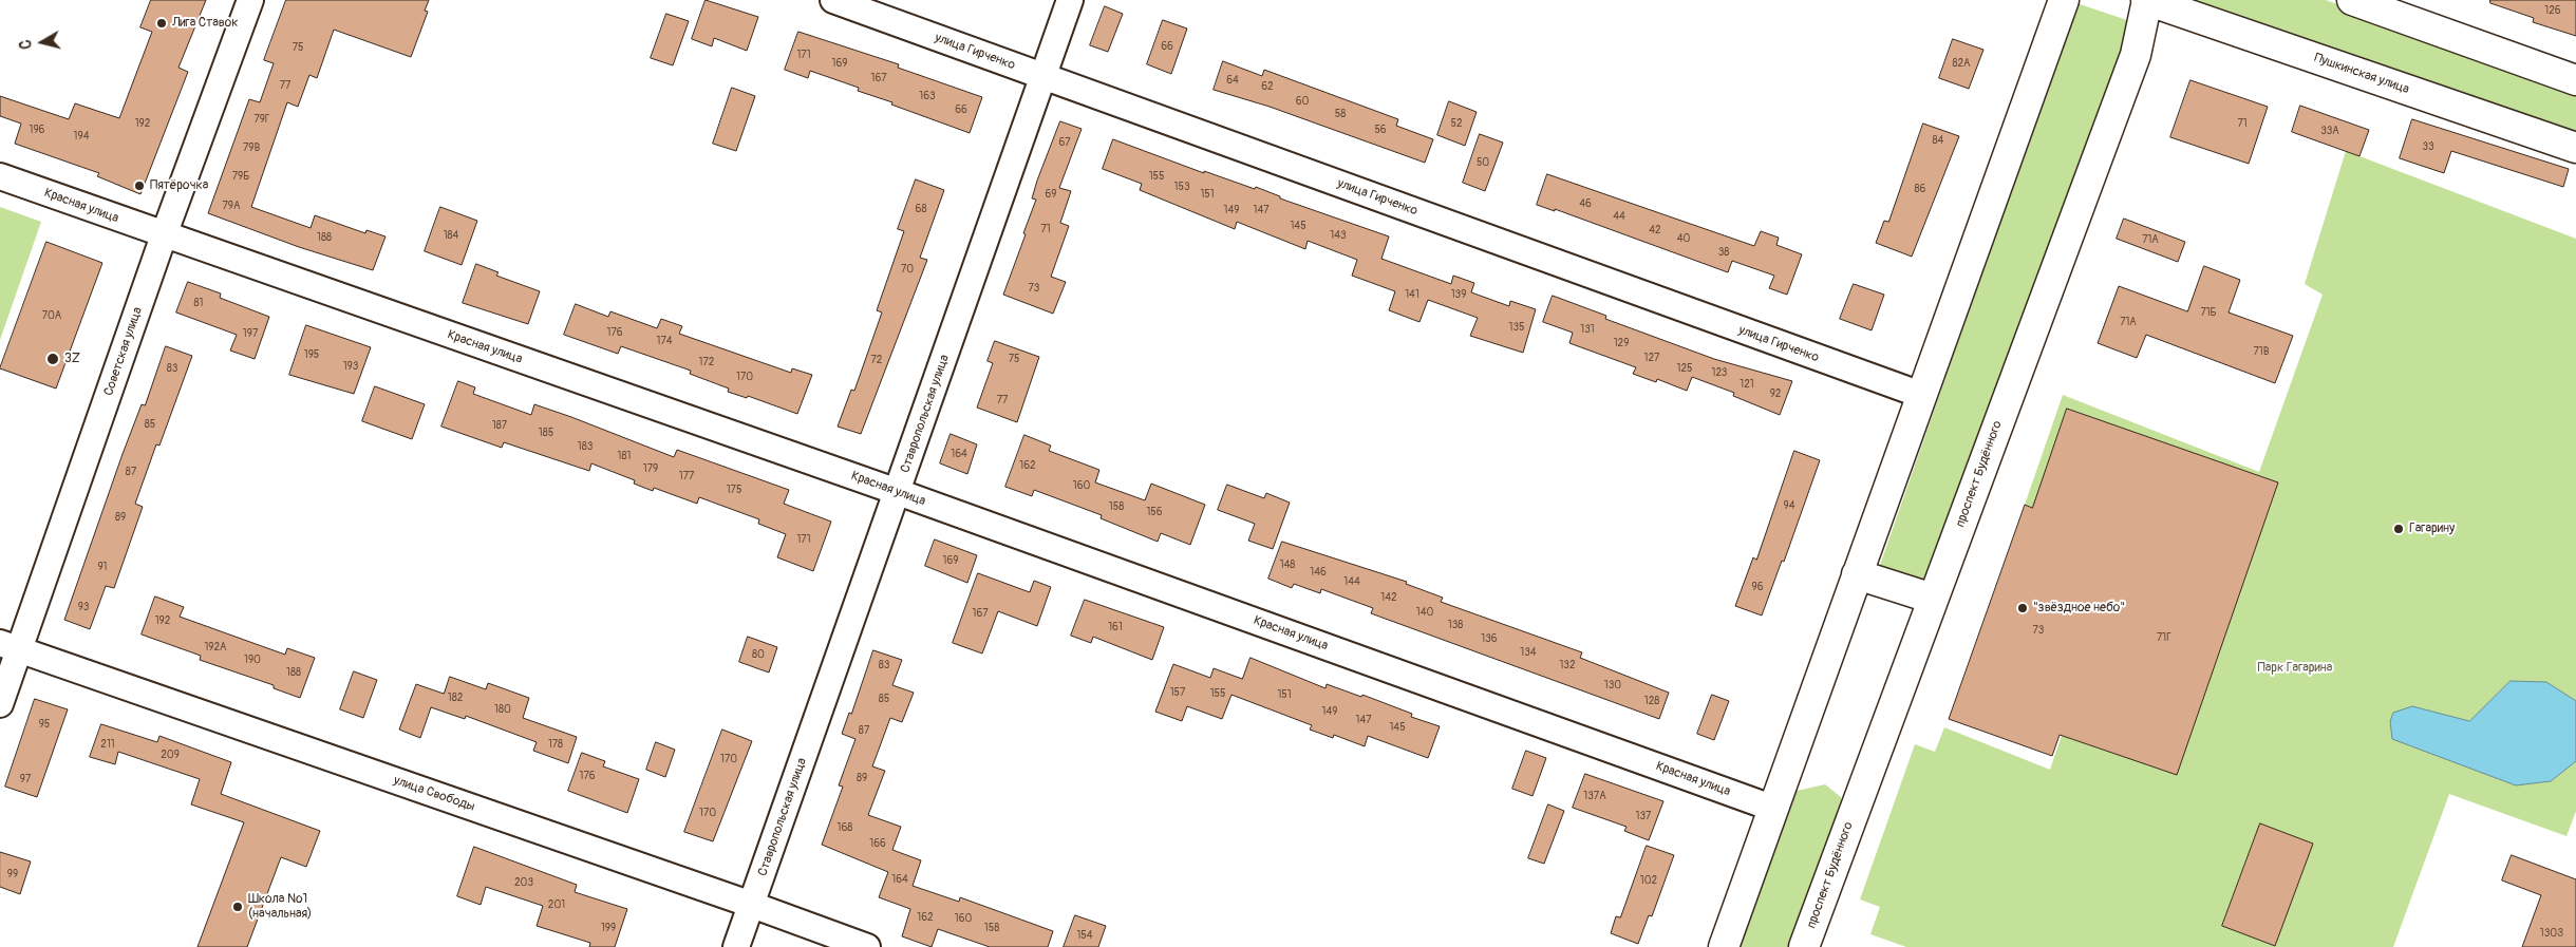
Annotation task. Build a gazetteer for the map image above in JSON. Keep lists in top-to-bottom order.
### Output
{
  "streets": {
    "main road": ["Пушкинская улица", "проспект Будённого"],
    "street": [
      "улица Гирченко",
      "Красная улица",
      "Советская улица",
      "Ставропольская улица",
      "улица Свободы"
    ]
  },
  "crossings": [
    ["улица Гирченко", "Ставропольская улица"],
    ["Пушкинская улица", "проспект Будённого"],
    ["Красная улица", "Советская улица"],
    ["Красная улица", "Ставропольская улица"],
    ["Советская улица", "улица Свободы"],
    ["Ставропольская улица", "улица Свободы"]
  ],
  "parks": ["Парк Гагарина"],
  "places": [
    "Лига Ставок",
    "Пятёрочка",
    "3Z",
    "Гагарину",
    "\"звёздное небо\"",
    "Школа №1 (начальная)"
  ],
  "house_numbers": [
    "126",
    "66",
    "75",
    "171",
    "169",
    "82А",
    "167",
    "64",
    "77",
    "62",
    "163",
    "60",
    "66",
    "58",
    "79Г",
    "192",
    "52",
    "71",
    "196",
    "56",
    "33А",
    "194",
    "84",
    "67",
    "33",
    "79В",
    "50",
    "79Б",
    "155",
    "153",
    "86",
    "69",
    "151",
    "46",
    "79А",
    "68",
    "149",
    "147",
    "44",
    "145",
    "71",
    "42",
    "184",
    "143",
    "188",
    "40",
    "71А",
    "38",
    "70",
    "73",
    "141",
    "139",
    "81",
    "71Б",
    "70А",
    "71А",
    "135",
    "131",
    "176",
    "197",
    "174",
    "129",
    "71В",
    "195",
    "127",
    "75",
    "72",
    "172",
    "193",
    "83",
    "125",
    "123",
    "170",
    "121",
    "92",
    "77",
    "85",
    "187",
    "185",
    "183",
    "164",
    "181",
    "162",
    "179",
    "87",
    "177",
    "160",
    "175",
    "94",
    "158",
    "156",
    "89",
    "171",
    "169",
    "148",
    "91",
    "146",
    "144",
    "96",
    "142",
    "93",
    "140",
    "167",
    "192",
    "138",
    "161",
    "73",
    "71Г",
    "136",
    "192А",
    "134",
    "80",
    "190",
    "83",
    "132",
    "188",
    "130",
    "157",
    "155",
    "151",
    "182",
    "85",
    "128",
    "180",
    "149",
    "147",
    "95",
    "145",
    "87",
    "211",
    "178",
    "209",
    "170",
    "176",
    "89",
    "97",
    "137А",
    "170",
    "137",
    "168",
    "166",
    "99",
    "164",
    "102",
    "203",
    "201",
    "162",
    "160",
    "199",
    "158",
    "130З",
    "154"
  ],
  "north": "left"
}
